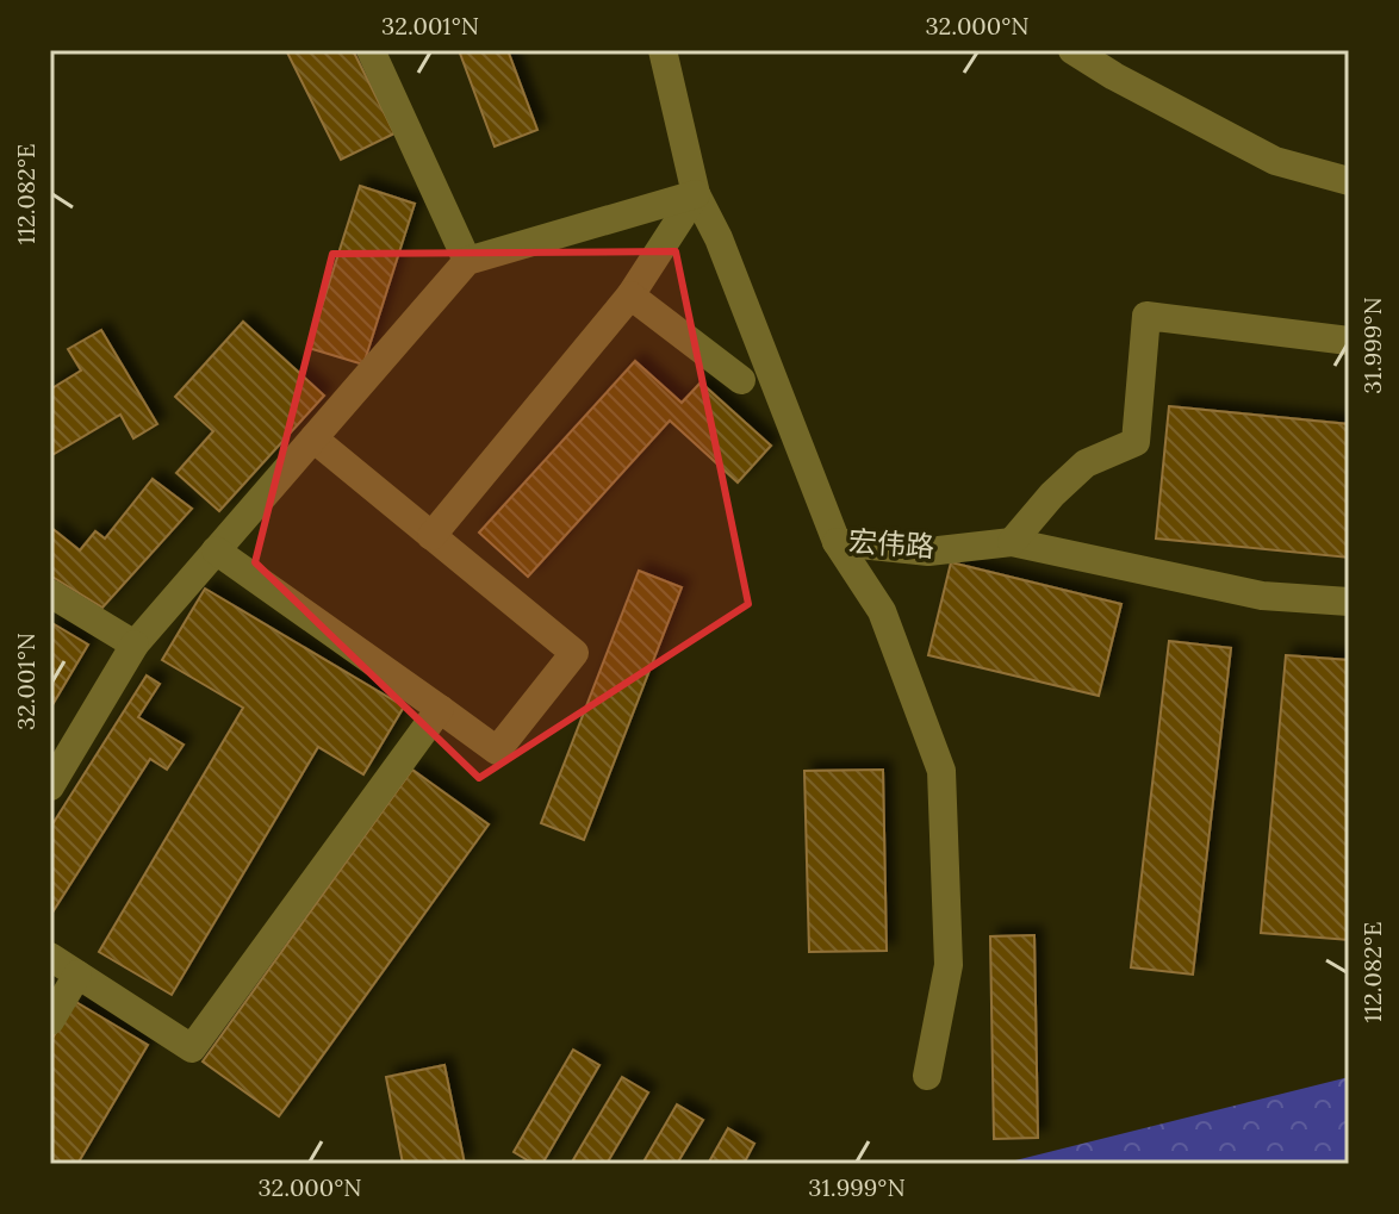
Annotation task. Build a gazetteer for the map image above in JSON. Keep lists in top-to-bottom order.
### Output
{
  "streets": {
    "street": ["宏伟路"]
  },
  "coordinates": [
    "32.001°N",
    "32.000°N",
    "112.082°E",
    "31.999°N"
  ]
}
